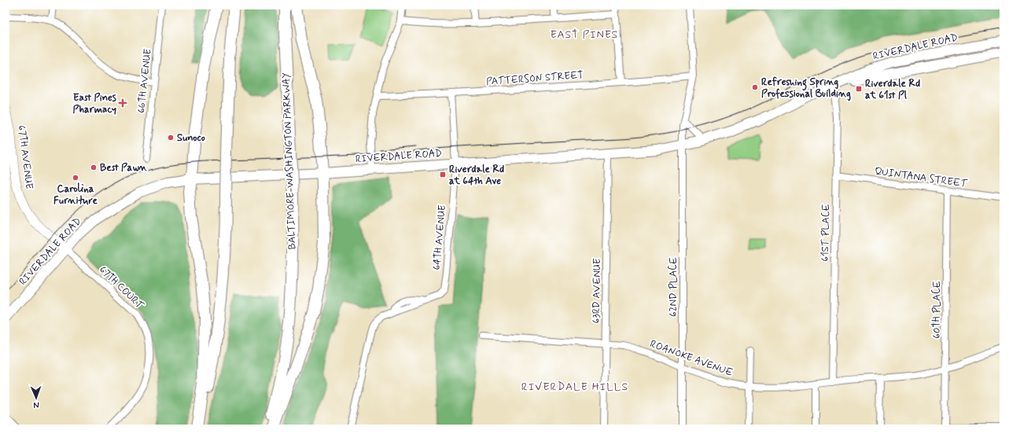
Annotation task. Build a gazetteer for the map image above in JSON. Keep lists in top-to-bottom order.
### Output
{
  "streets": {
    "highway": ["BALTIMORE-WASHINGTON PARKWAY"],
    "main road": ["RIVERDALE ROAD"],
    "street": [
      "PATTERSON STREET",
      "66TH AVENUE",
      "67TH AVENUE",
      "QUINTANA STREET",
      "61ST PLACE",
      "64TH AVENUE",
      "62ND PLACE",
      "67TH COURT",
      "63RD AVENUE",
      "60TH PLACE",
      "ROANOKE AVENUE"
    ]
  },
  "crossings": [
    ["RIVERDALE ROAD", "67TH AVENUE"],
    ["RIVERDALE ROAD", "61ST PLACE"],
    ["RIVERDALE ROAD", "64TH AVENUE"],
    ["RIVERDALE ROAD", "62ND PLACE"],
    ["RIVERDALE ROAD", "67TH COURT"],
    ["RIVERDALE ROAD", "63RD AVENUE"],
    ["PATTERSON STREET", "62ND PLACE"],
    ["67TH AVENUE", "67TH COURT"],
    ["QUINTANA STREET", "61ST PLACE"],
    ["QUINTANA STREET", "60TH PLACE"],
    ["61ST PLACE", "ROANOKE AVENUE"],
    ["62ND PLACE", "ROANOKE AVENUE"],
    ["63RD AVENUE", "ROANOKE AVENUE"],
    ["60TH PLACE", "ROANOKE AVENUE"]
  ],
  "districts": ["EAST PINES", "RIVERDALE HILLS"],
  "places": {
    "other": [
      "Refreshing Spring Professional Building",
      "Sunoco",
      "Best Pawn",
      "Carolina Furniture"
    ],
    "transit": ["Riverdale Rd at 61st Pl", "Riverdale Rd at 64th Ave"],
    "health": ["East Pines Pharmacy"]
  },
  "north": "bottom"
}
